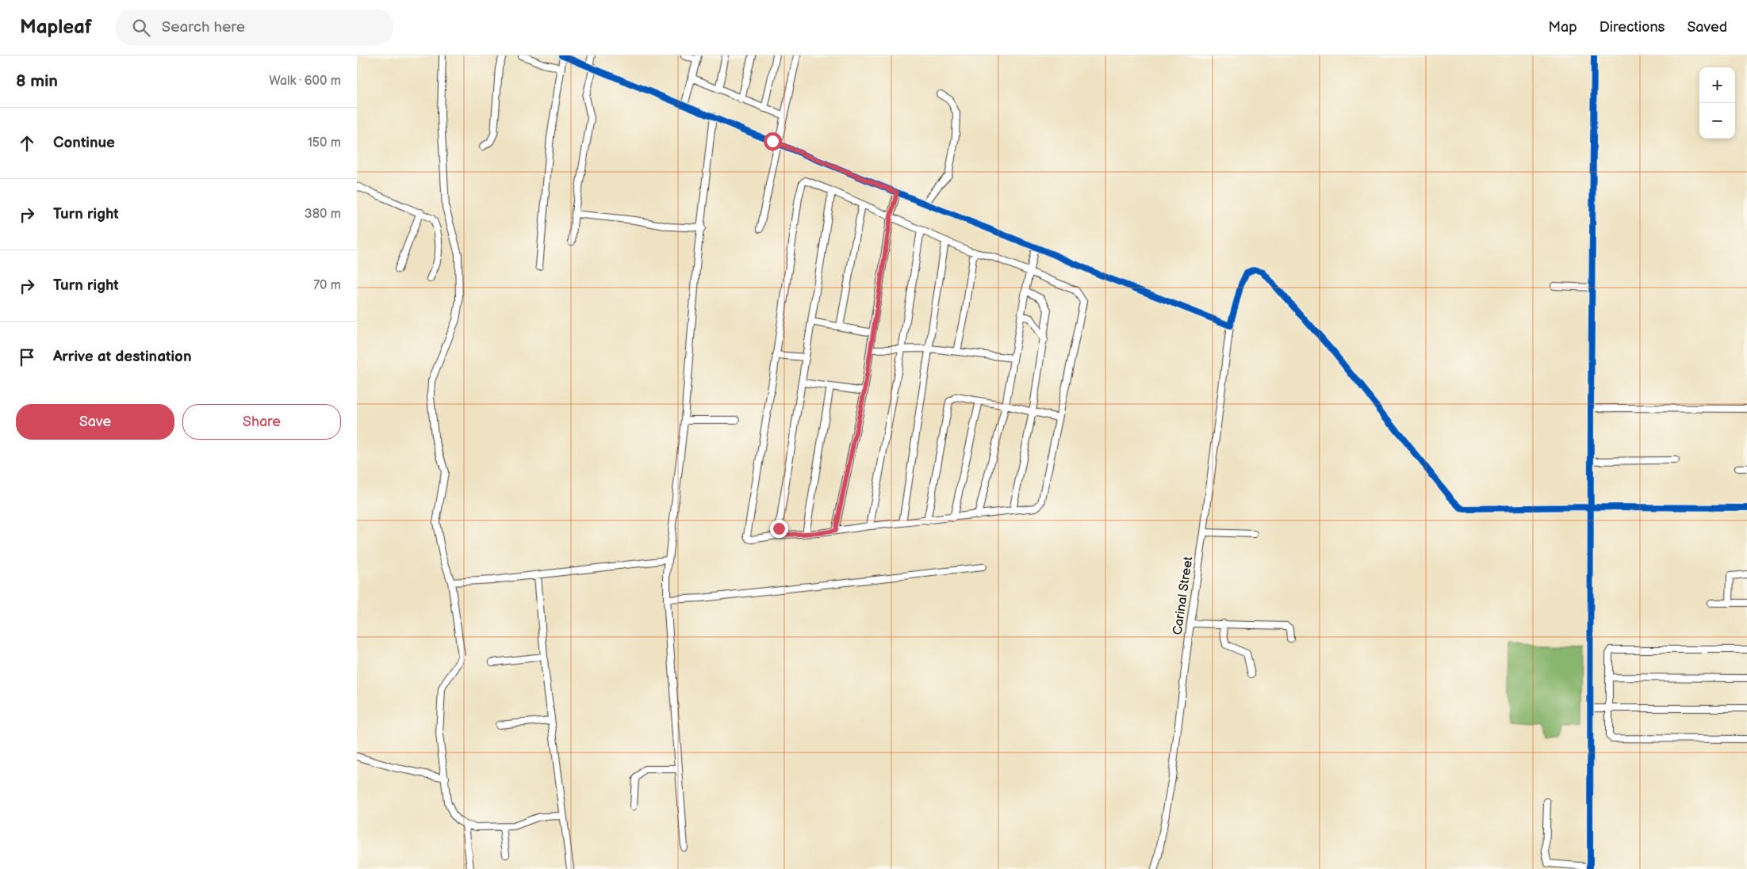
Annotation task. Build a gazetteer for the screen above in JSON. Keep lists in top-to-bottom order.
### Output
{
  "streets": {
    "street": ["Carinal Street"]
  },
  "page": {
    "header": "Mapleaf",
    "search": "Search here",
    "nav": ["Map", "Directions", "Saved"],
    "heading": ["8 min", "Walk · 600 m"],
    "map_buttons": ["+", "−"],
    "list": [
      ["Continue", "150 m"],
      ["Turn right", "380 m"],
      ["Turn right", "70 m"],
      "Arrive at destination"
    ],
    "buttons": ["Save", "Share"]
  }
}
